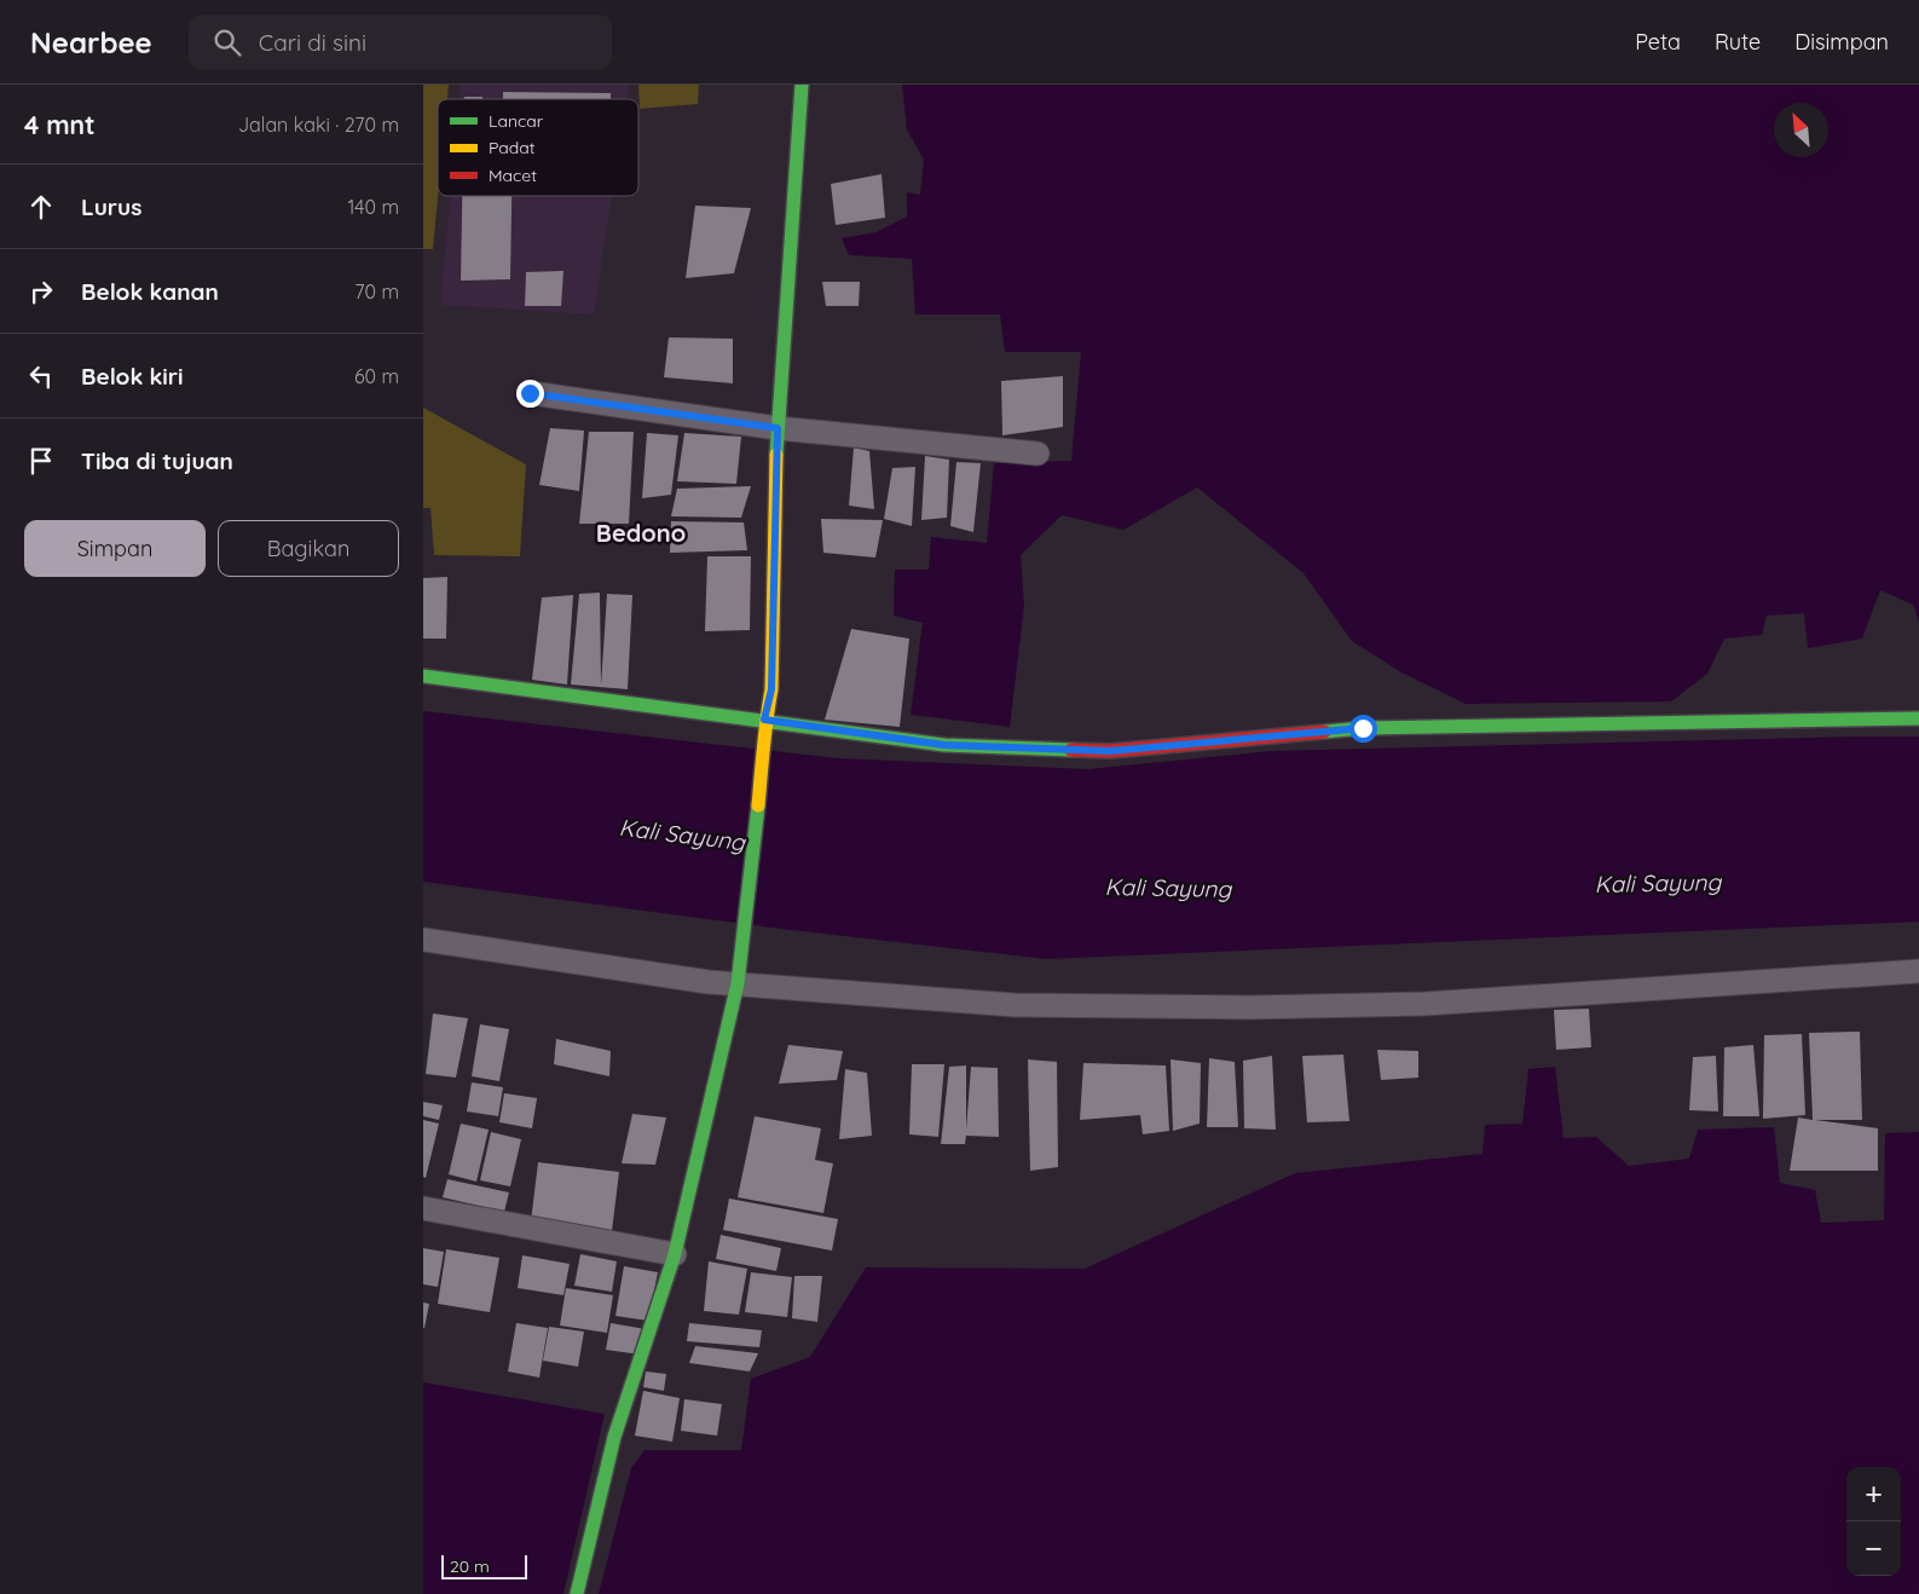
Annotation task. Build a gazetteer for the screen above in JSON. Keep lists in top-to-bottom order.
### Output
{
  "districts": ["Bedono"],
  "water": ["Kali Sayung"],
  "legend": ["Lancar", "Padat", "Macet"],
  "scale_bar": "20 m",
  "north": "top left",
  "page": {
    "header": "Nearbee",
    "search": "Cari di sini",
    "nav": ["Peta", "Rute", "Disimpan"],
    "heading": ["4 mnt", "Jalan kaki · 270 m"],
    "list": [
      ["Lurus", "140 m"],
      ["Belok kanan", "70 m"],
      ["Belok kiri", "60 m"],
      "Tiba di tujuan"
    ],
    "buttons": ["Simpan", "Bagikan"],
    "map_buttons": ["+", "−"],
    "scale": "20 m"
  }
}
